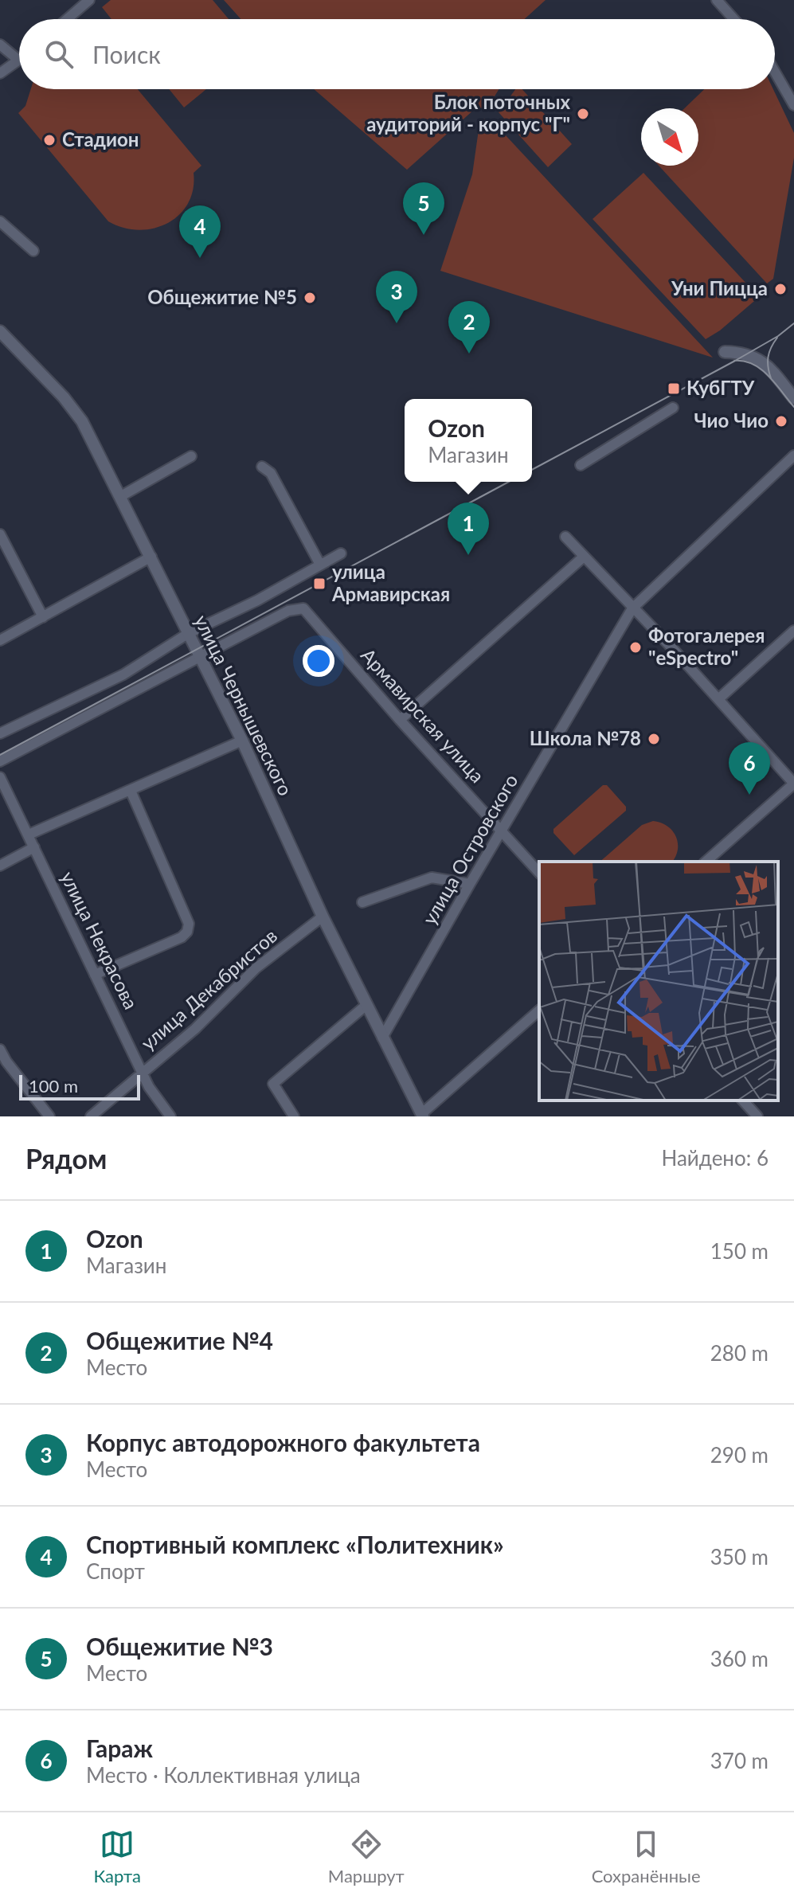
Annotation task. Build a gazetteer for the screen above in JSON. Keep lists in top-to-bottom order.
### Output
{
  "streets": {
    "street": [
      "улица Чернышевского",
      "Армавирская улица",
      "улица Островского",
      "улица Некрасова",
      "улица Декабристов"
    ]
  },
  "crossings": [
    ["улица Чернышевского", "Армавирская улица"],
    ["улица Чернышевского", "улица Островского"],
    ["улица Чернышевского", "улица Декабристов"],
    ["Армавирская улица", "улица Островского"],
    ["улица Некрасова", "улица Декабристов"]
  ],
  "places": {
    "other": [
      "Блок поточных аудиторий - корпус \"Г\"",
      "Стадион",
      "Уни Пицца",
      "Общежитие №5",
      "Чио Чио",
      "Фотогалерея \"eSpectro\"",
      "Школа №78"
    ],
    "transit": ["КубГТУ", "улица Армавирская"]
  },
  "scale_bar": "100 m",
  "north": "bottom right",
  "page": {
    "search": "Поиск",
    "pins": [
      "5",
      "4",
      "3",
      "2",
      "1",
      "6"
    ],
    "popup": ["Ozon", "Магазин"],
    "scale": "100 m",
    "heading": ["Рядом", "Найдено: 6"],
    "list": [
      {
        "mark": "1",
        "name": "Ozon",
        "note": "Магазин",
        "value": "150 m"
      },
      {
        "mark": "2",
        "name": "Общежитие №4",
        "note": "Место",
        "value": "280 m"
      },
      {
        "mark": "3",
        "name": "Корпус автодорожного факультета",
        "note": "Место",
        "value": "290 m"
      },
      {
        "mark": "4",
        "name": "Спортивный комплекс «Политехник»",
        "note": "Спорт",
        "value": "350 m"
      },
      {
        "mark": "5",
        "name": "Общежитие №3",
        "note": "Место",
        "value": "360 m"
      },
      {
        "mark": "6",
        "name": "Гараж",
        "note": "Место · Коллективная улица",
        "value": "370 m"
      }
    ],
    "nav": ["Карта", "Маршрут", "Сохранённые"]
  }
}
